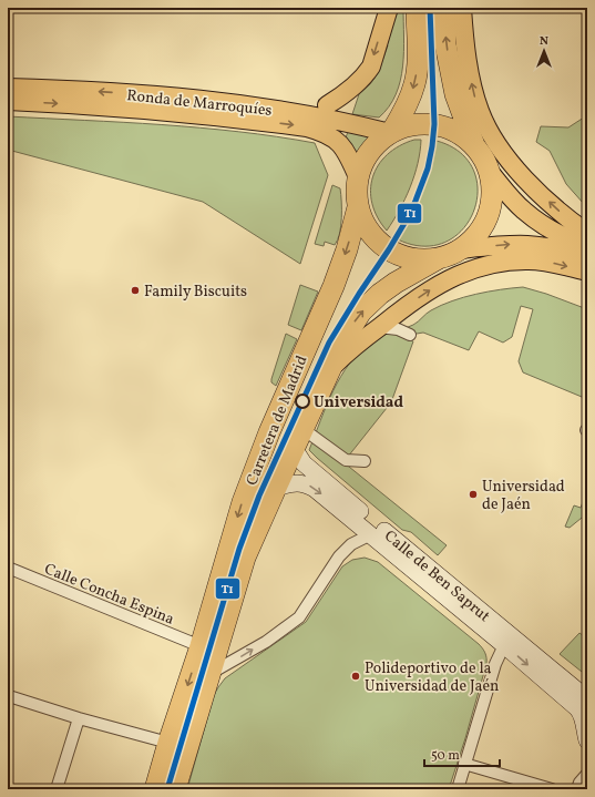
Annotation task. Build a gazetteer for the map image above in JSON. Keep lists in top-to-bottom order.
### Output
{
  "streets": {
    "highway": ["Carretera de Madrid"],
    "main road": ["Ronda de Marroquíes"],
    "street": ["Calle de Ben Saprut", "Calle Concha Espina"]
  },
  "crossings": [
    ["Ronda de Marroquíes", "Carretera de Madrid"],
    ["Carretera de Madrid", "Calle de Ben Saprut"],
    ["Carretera de Madrid", "Calle Concha Espina"]
  ],
  "places": [
    "Family Biscuits",
    "Universidad",
    "Universidad de Jaén",
    "Polideportivo de la Universidad de Jaén"
  ],
  "lines": ["transit line T1"],
  "scale_bar": "50 m",
  "north": "top"
}
